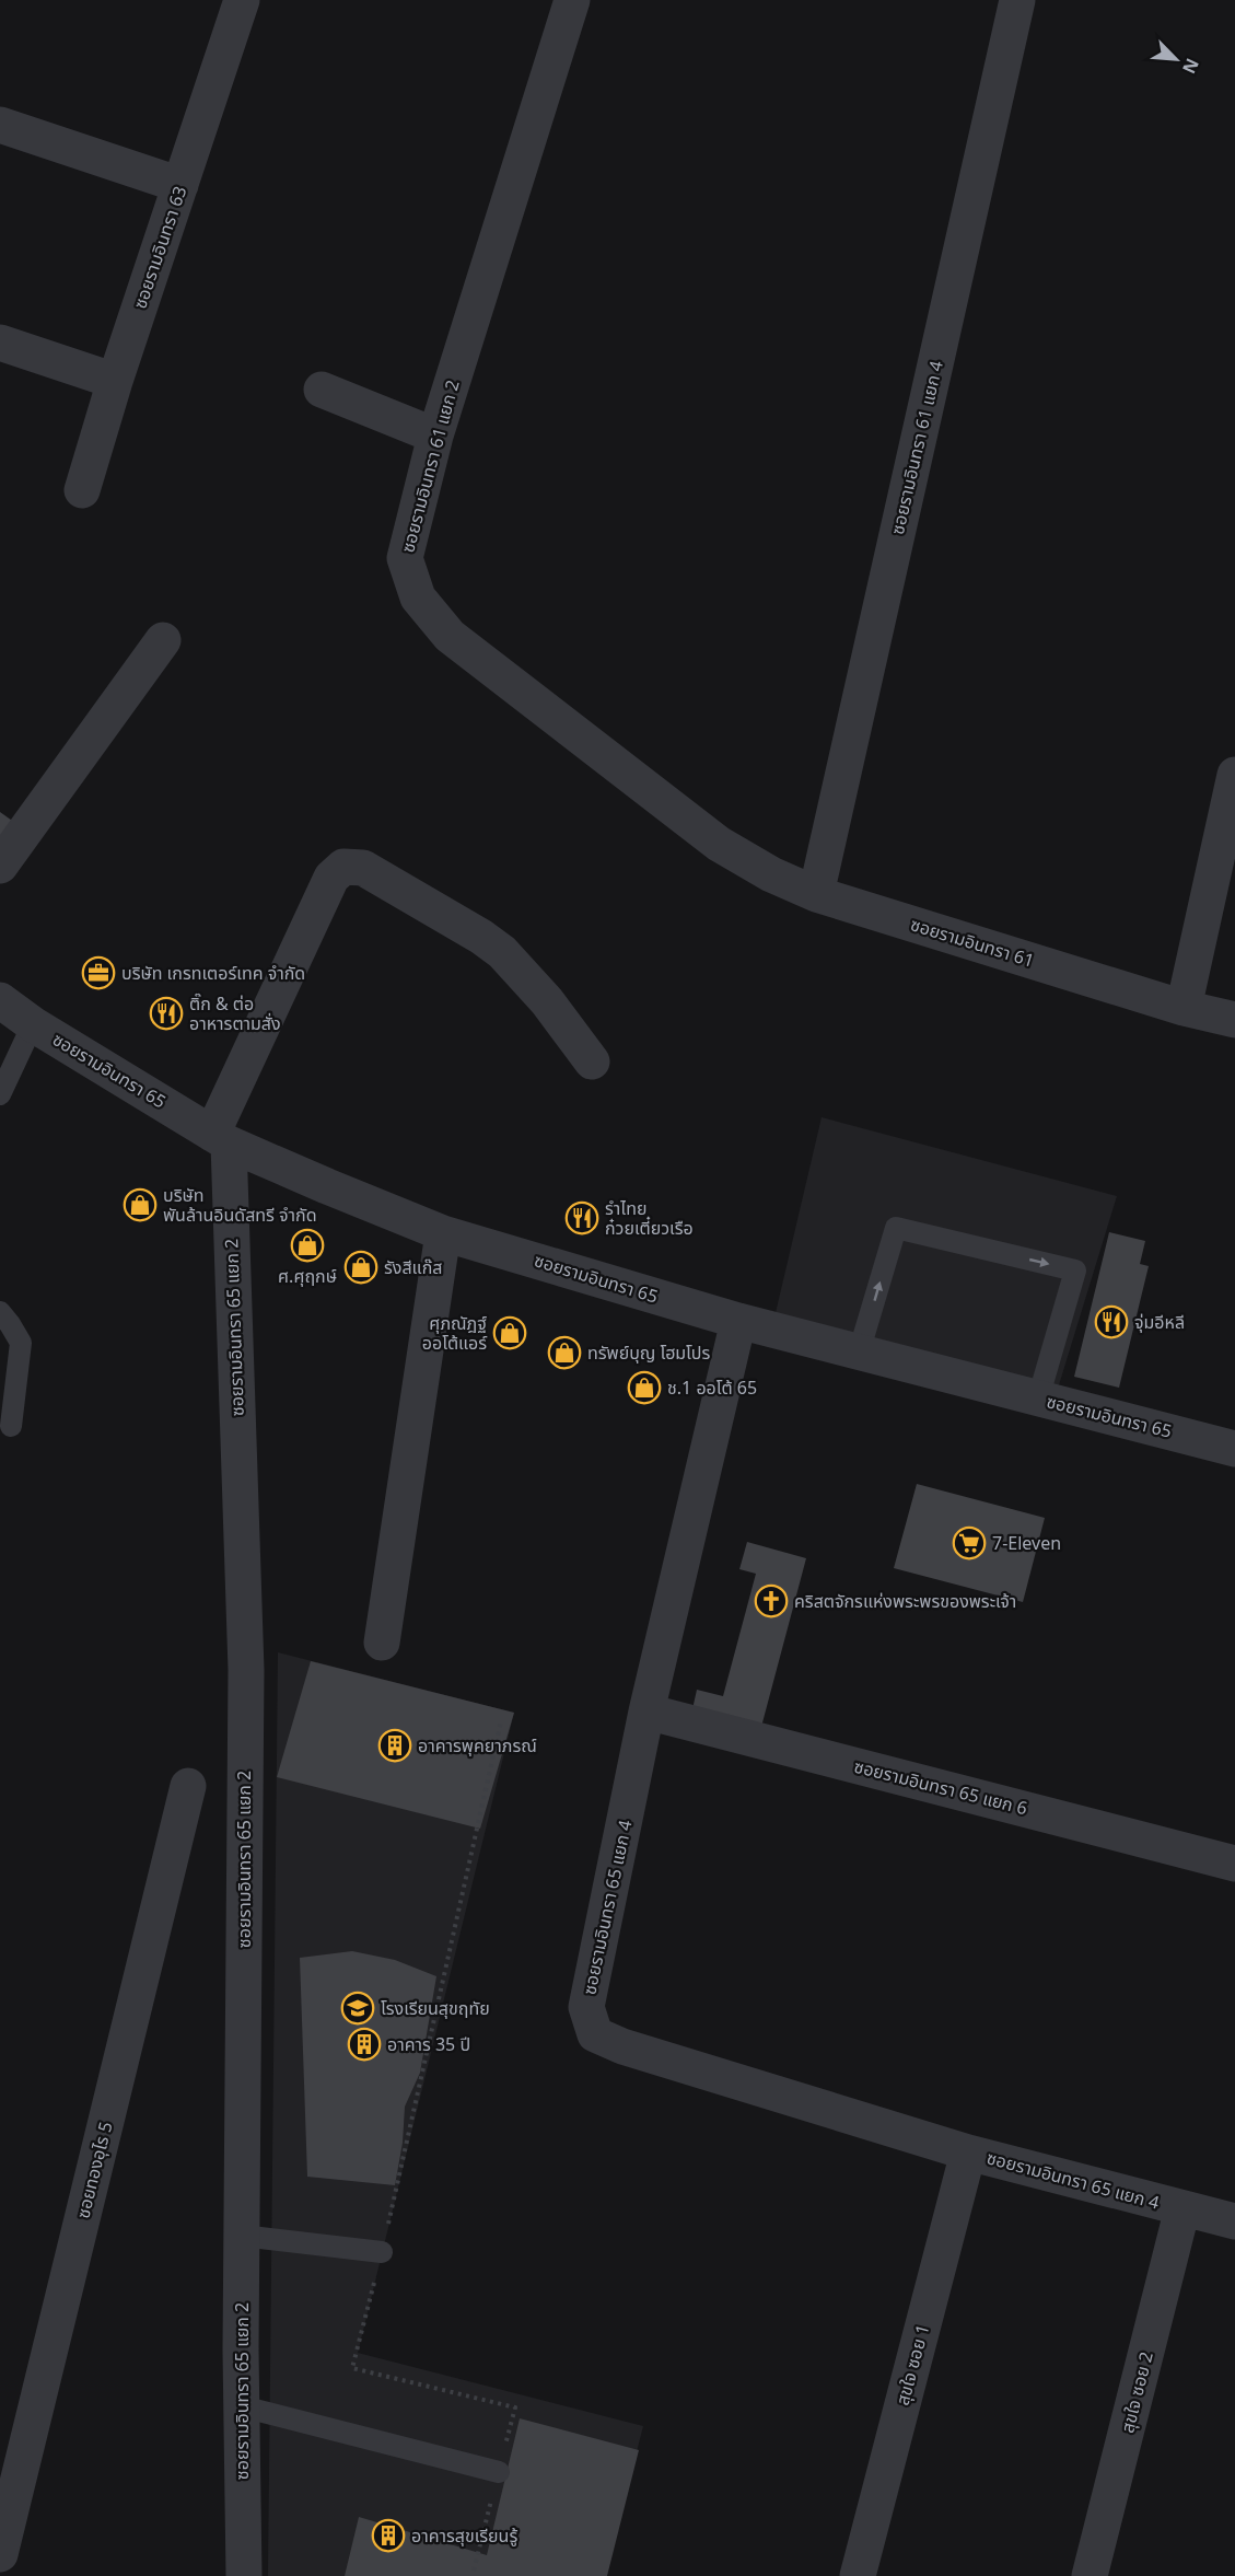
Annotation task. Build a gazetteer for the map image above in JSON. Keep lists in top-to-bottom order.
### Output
{
  "streets": {
    "street": [
      "ซอยรามอินทรา 63",
      "ซอยรามอินทรา 61 แยก 4",
      "ซอยรามอินทรา 61 แยก 2",
      "ซอยรามอินทรา 61",
      "ซอยรามอินทรา 65",
      "ซอยรามอินทรา 65 แยก 2",
      "ซอยรามอินทรา 65 แยก 6",
      "ซอยรามอินทรา 65 แยก 4",
      "ซอยทองอุไร 5",
      "สุขใจ ซอย 1",
      "สุขใจ ซอย 2"
    ]
  },
  "crossings": [
    ["ซอยรามอินทรา 61 แยก 4", "ซอยรามอินทรา 61"],
    ["ซอยรามอินทรา 61 แยก 2", "ซอยรามอินทรา 61"],
    ["ซอยรามอินทรา 65", "ซอยรามอินทรา 65 แยก 2"],
    ["ซอยรามอินทรา 65", "ซอยรามอินทรา 65 แยก 4"],
    ["ซอยรามอินทรา 65 แยก 6", "ซอยรามอินทรา 65 แยก 4"],
    ["ซอยรามอินทรา 65 แยก 4", "สุขใจ ซอย 1"],
    ["ซอยรามอินทรา 65 แยก 4", "สุขใจ ซอย 2"]
  ],
  "places": {
    "office": ["บริษัท เกรทเตอร์เทค จำกัด"],
    "restaurant": ["ติ๊ก & ต่อ อาหารตามสั่ง", "รำไทย ก๋วยเตี๋ยวเรือ", "จุ่มอีหลี"],
    "shop": [
      "บริษัท พันล้านอินดัสทรี จำกัด",
      "ศ.ศุฤกษ์",
      "รังสีแก๊ส",
      "ศุภณัฎฐ์ ออโต้แอร์",
      "ทรัพย์บุญ โฮมโปร",
      "ช.1 ออโต้ 65"
    ],
    "supermarket": ["7-Eleven"],
    "church": ["คริสตจักรแห่งพระพรของพระเจ้า"],
    "building": ["อาคารพุคยาภรณ์", "อาคาร 35 ปี", "อาคารสุขเรียนรู้"],
    "school or university": ["โรงเรียนสุขฤทัย"]
  },
  "north": "bottom right"
}
